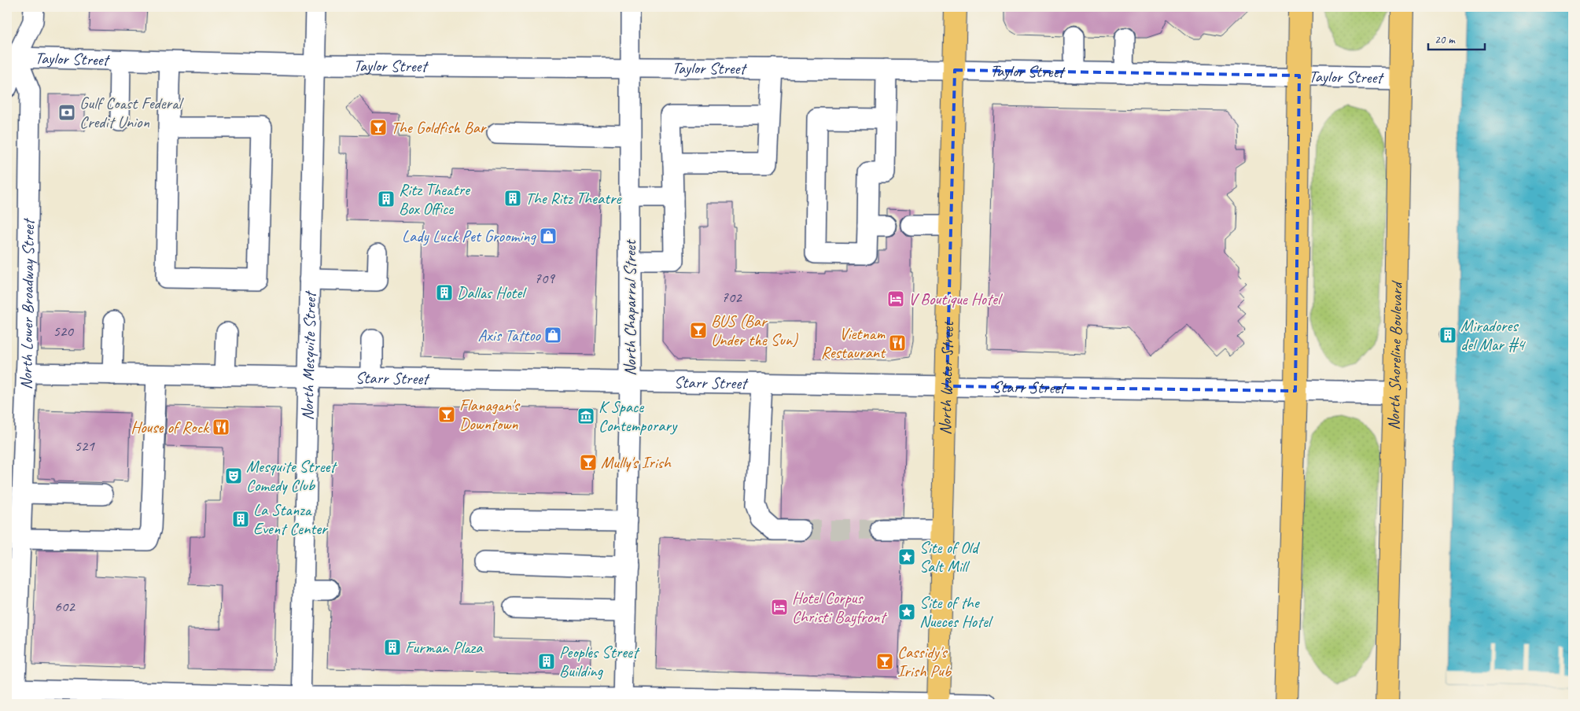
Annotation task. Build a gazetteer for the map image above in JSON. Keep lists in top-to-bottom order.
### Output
{
  "streets": {
    "main road": ["North Shoreline Boulevard", "North Water Street"],
    "street": [
      "Taylor Street",
      "North Lower Broadway Street",
      "North Chaparral Street",
      "North Mesquite Street",
      "Starr Street"
    ]
  },
  "crossings": [
    ["Taylor Street", "North Lower Broadway Street"],
    ["Taylor Street", "North Chaparral Street"],
    ["Taylor Street", "North Mesquite Street"],
    ["Taylor Street", "North Shoreline Boulevard"],
    ["Taylor Street", "North Water Street"],
    ["North Lower Broadway Street", "Starr Street"],
    ["North Chaparral Street", "Starr Street"],
    ["North Mesquite Street", "Starr Street"],
    ["North Shoreline Boulevard", "Starr Street"],
    ["Starr Street", "North Water Street"]
  ],
  "places": {
    "bank": ["Gulf Coast Federal Credit Union"],
    "bar": [
      "The Goldfish Bar",
      "BUS (Bar Under the Sun)",
      "Flanagan's Downtown",
      "Mully's Irish",
      "Cassidy's Irish Pub"
    ],
    "building": [
      "The Ritz Theatre",
      "Ritz Theatre Box Office",
      "Dallas Hotel",
      "Miradores del Mar #4",
      "La Stanza Event Center",
      "Furman Plaza",
      "Peoples Street Building"
    ],
    "shop": ["Lady Luck Pet Grooming", "Axis Tattoo"],
    "hotel": ["V Boutique Hotel", "Hotel Corpus Christi Bayfront"],
    "restaurant": ["Vietnam Restaurant", "House of Rock"],
    "museum": ["K Space Contemporary"],
    "theatre": ["Mesquite Street Comedy Club"],
    "place": ["Site of Old Salt Mill", "Site of the Nueces Hotel"]
  },
  "house_numbers": [
    "709",
    "702",
    "520",
    "521",
    "602"
  ],
  "scale_bar": "20 m"
}
